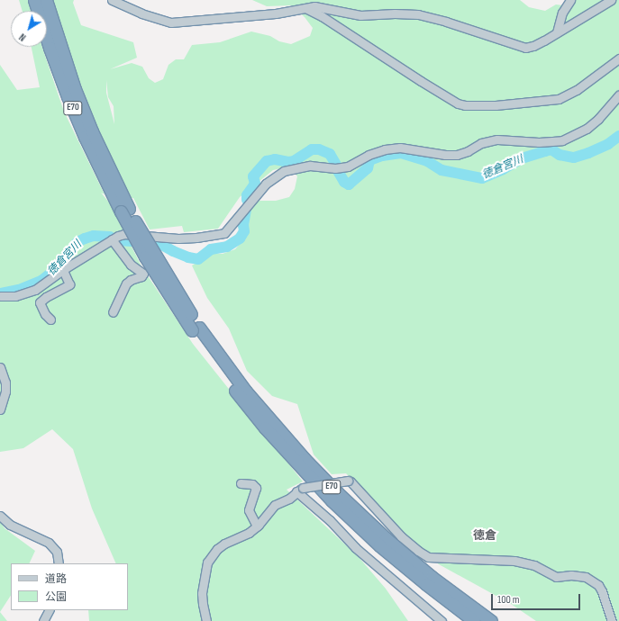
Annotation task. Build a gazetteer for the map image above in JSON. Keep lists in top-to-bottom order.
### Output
{
  "streets": {
    "highway": ["E70"]
  },
  "districts": ["徳倉"],
  "water": ["徳倉宮川"],
  "legend": ["道路", "公園"],
  "scale_bar": "100 m",
  "north": "bottom left"
}
